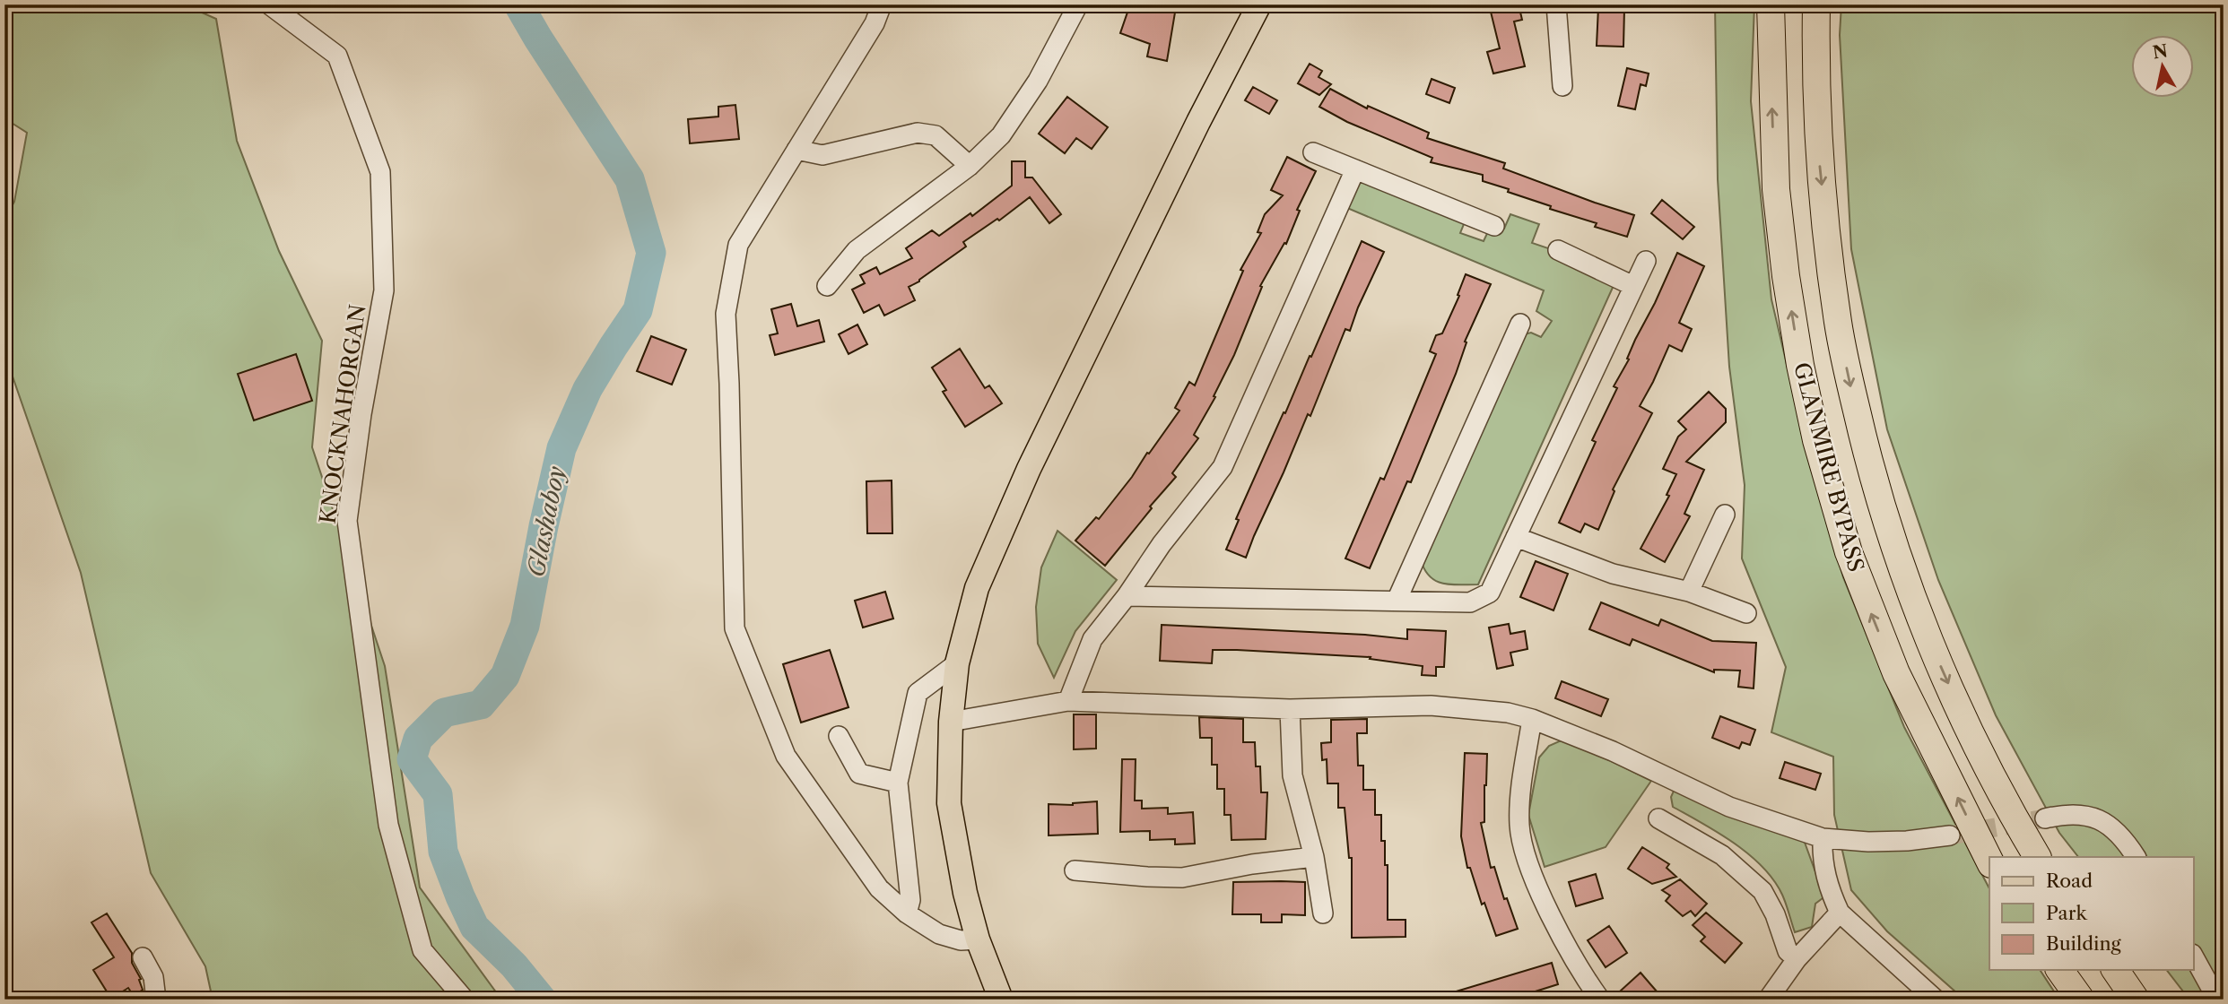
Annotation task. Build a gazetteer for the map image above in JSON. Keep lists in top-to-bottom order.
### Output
{
  "streets": {
    "highway": ["GLANMIRE BYPASS"],
    "street": ["KNOCKNAHORGAN"]
  },
  "water": ["Glashaboy"],
  "legend": ["Road", "Park", "Building"],
  "north": "top"
}
